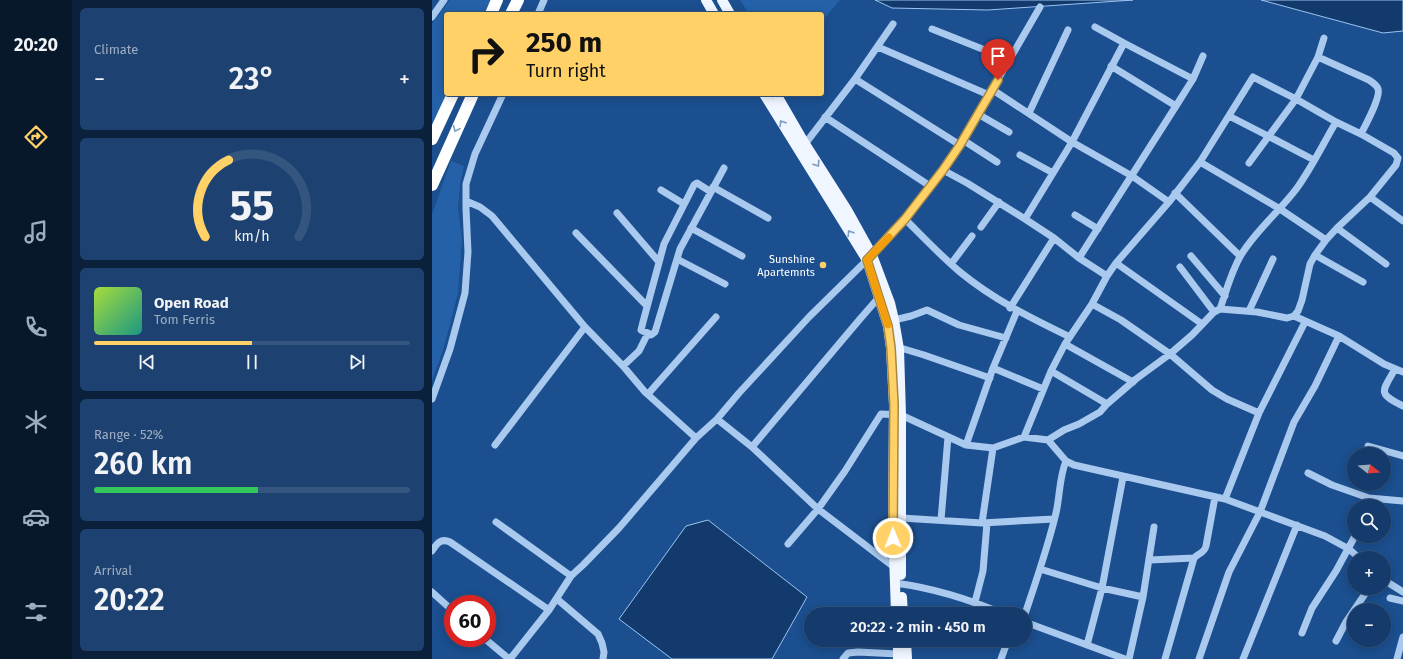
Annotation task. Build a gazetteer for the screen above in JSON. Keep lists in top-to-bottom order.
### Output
{
  "places": ["Sunshine Apartemnts"],
  "north": "right",
  "page": {
    "tabs": "20:20",
    "tile": [
      "Climate",
      ["Range · 52%", "260 km"],
      ["Arrival", "20:22"]
    ],
    "turn": ["250 m", "Turn right"],
    "heat": ["−", "23°", "+"],
    "song": ["Open Road", "Tom Ferris"],
    "map_buttons": ["+", "−"],
    "limit": "60",
    "trip": "20:22 · 2 min · 450 m",
    "gauge": ["55", "km/h"]
  }
}
